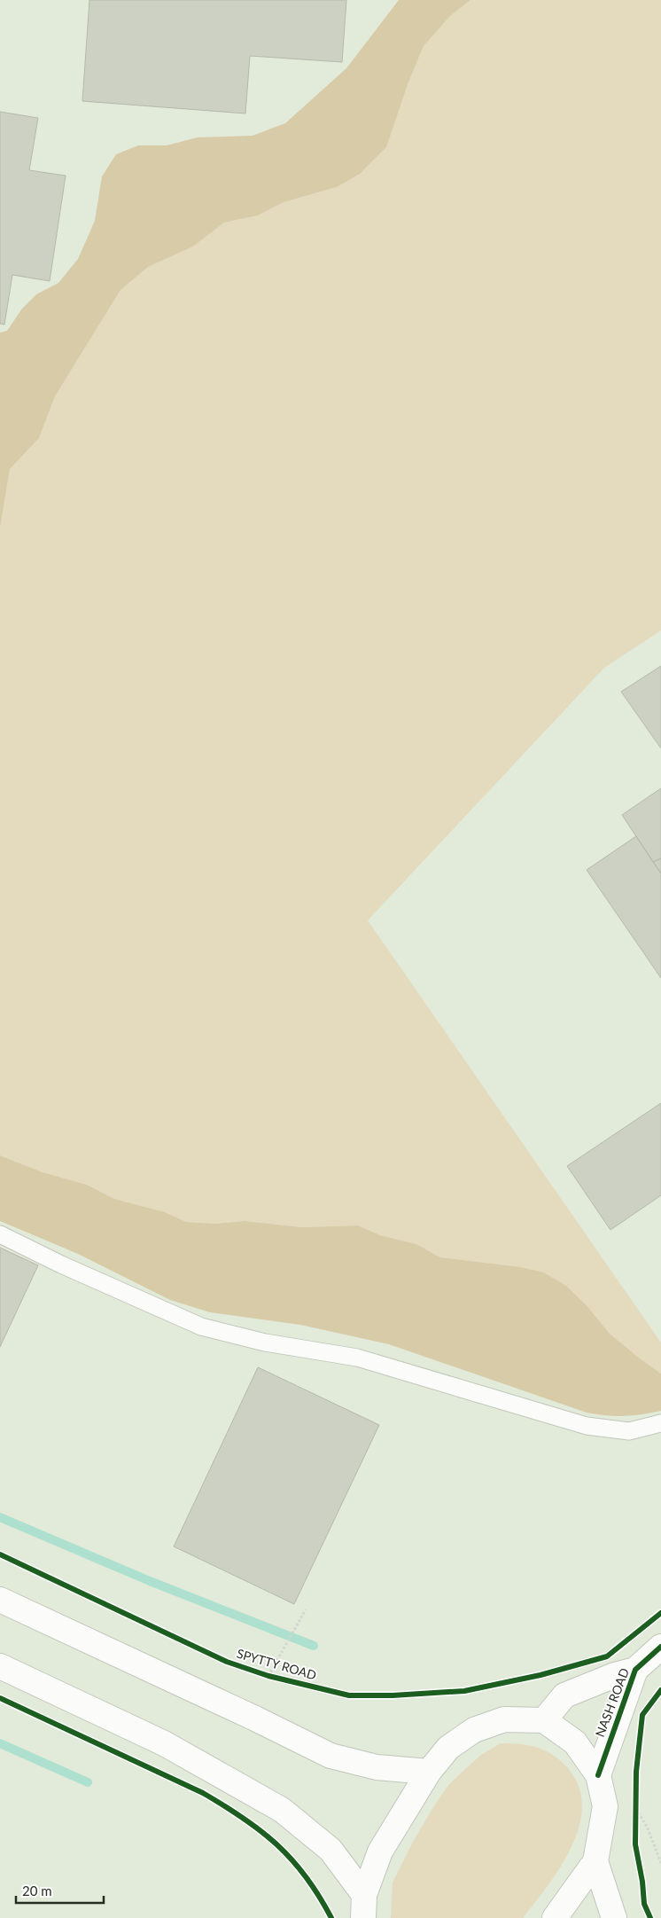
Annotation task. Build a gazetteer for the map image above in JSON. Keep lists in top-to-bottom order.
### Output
{
  "streets": {
    "main road": ["NASH ROAD"],
    "cycle path": ["SPYTTY ROAD"]
  },
  "scale_bar": "20 m"
}
